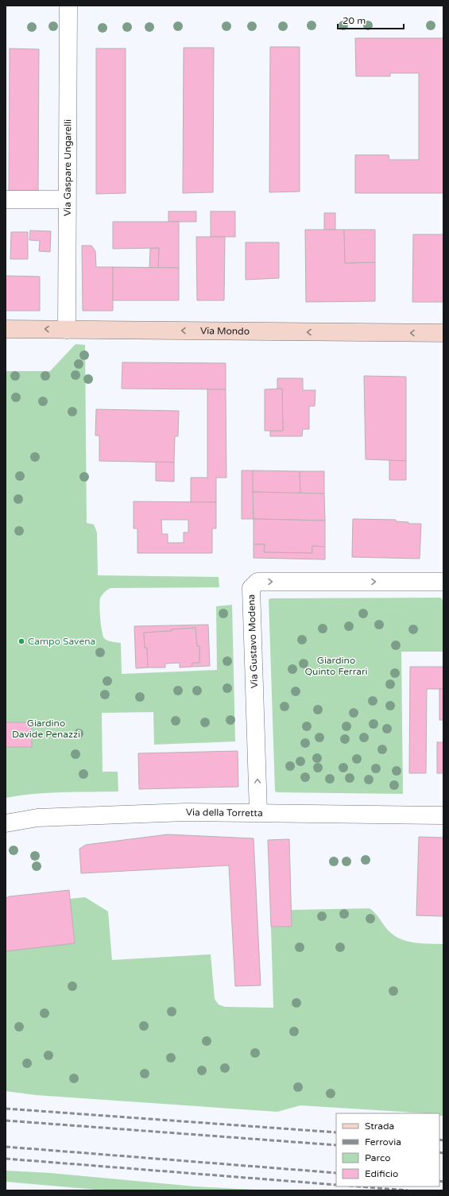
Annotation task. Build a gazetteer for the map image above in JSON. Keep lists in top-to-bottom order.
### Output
{
  "streets": {
    "street": [
      "Via Gaspare Ungarelli",
      "Via Mondo",
      "Via Gustavo Modena",
      "Via della Torretta"
    ]
  },
  "crossings": [
    ["Via Gaspare Ungarelli", "Via Mondo"],
    ["Via Gustavo Modena", "Via della Torretta"]
  ],
  "one_way": ["Via Mondo"],
  "parks": ["Giardino Quinto Ferrari", "Giardino Davide Penazzi"],
  "places": ["Campo Savena"],
  "legend": [
    "Strada",
    "Ferrovia",
    "Parco",
    "Edificio"
  ],
  "scale_bar": "20 m"
}
